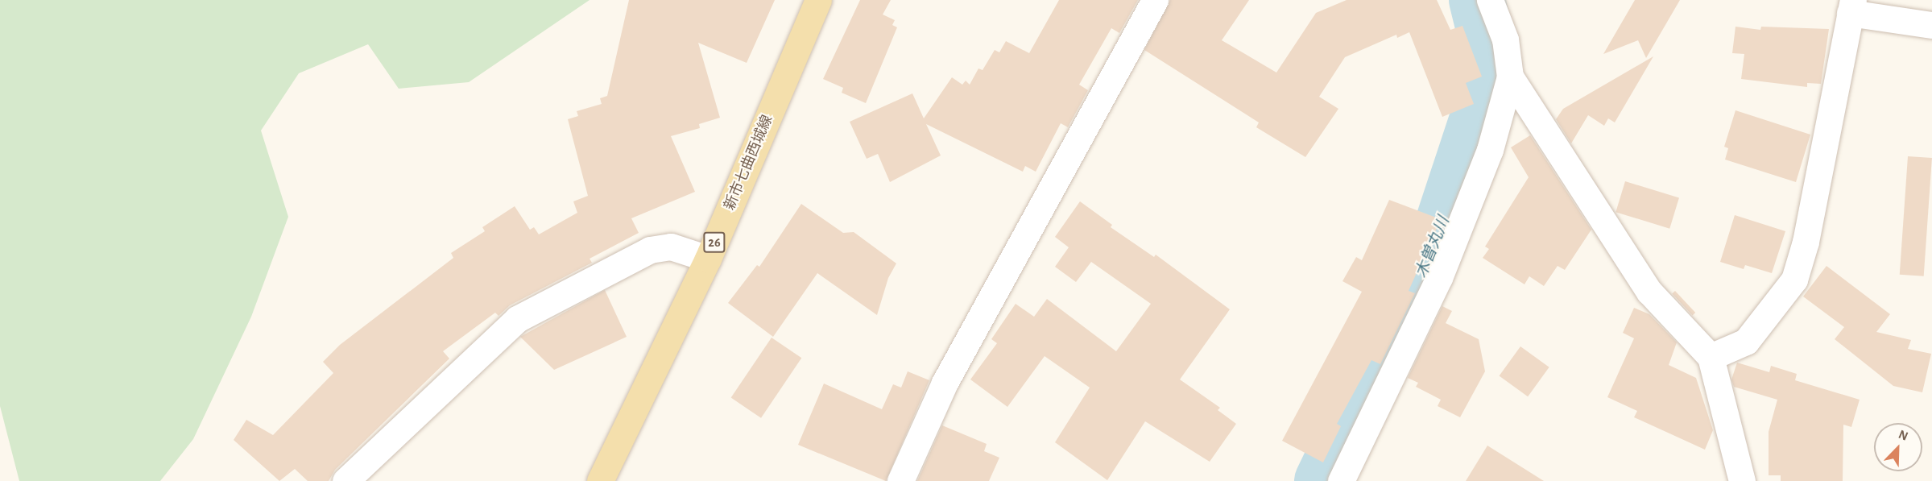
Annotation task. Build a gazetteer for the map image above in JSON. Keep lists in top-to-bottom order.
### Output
{
  "streets": {
    "main road": ["新市七曲西城線", "26"]
  },
  "water": ["木曽丸川"],
  "north": "top right"
}
